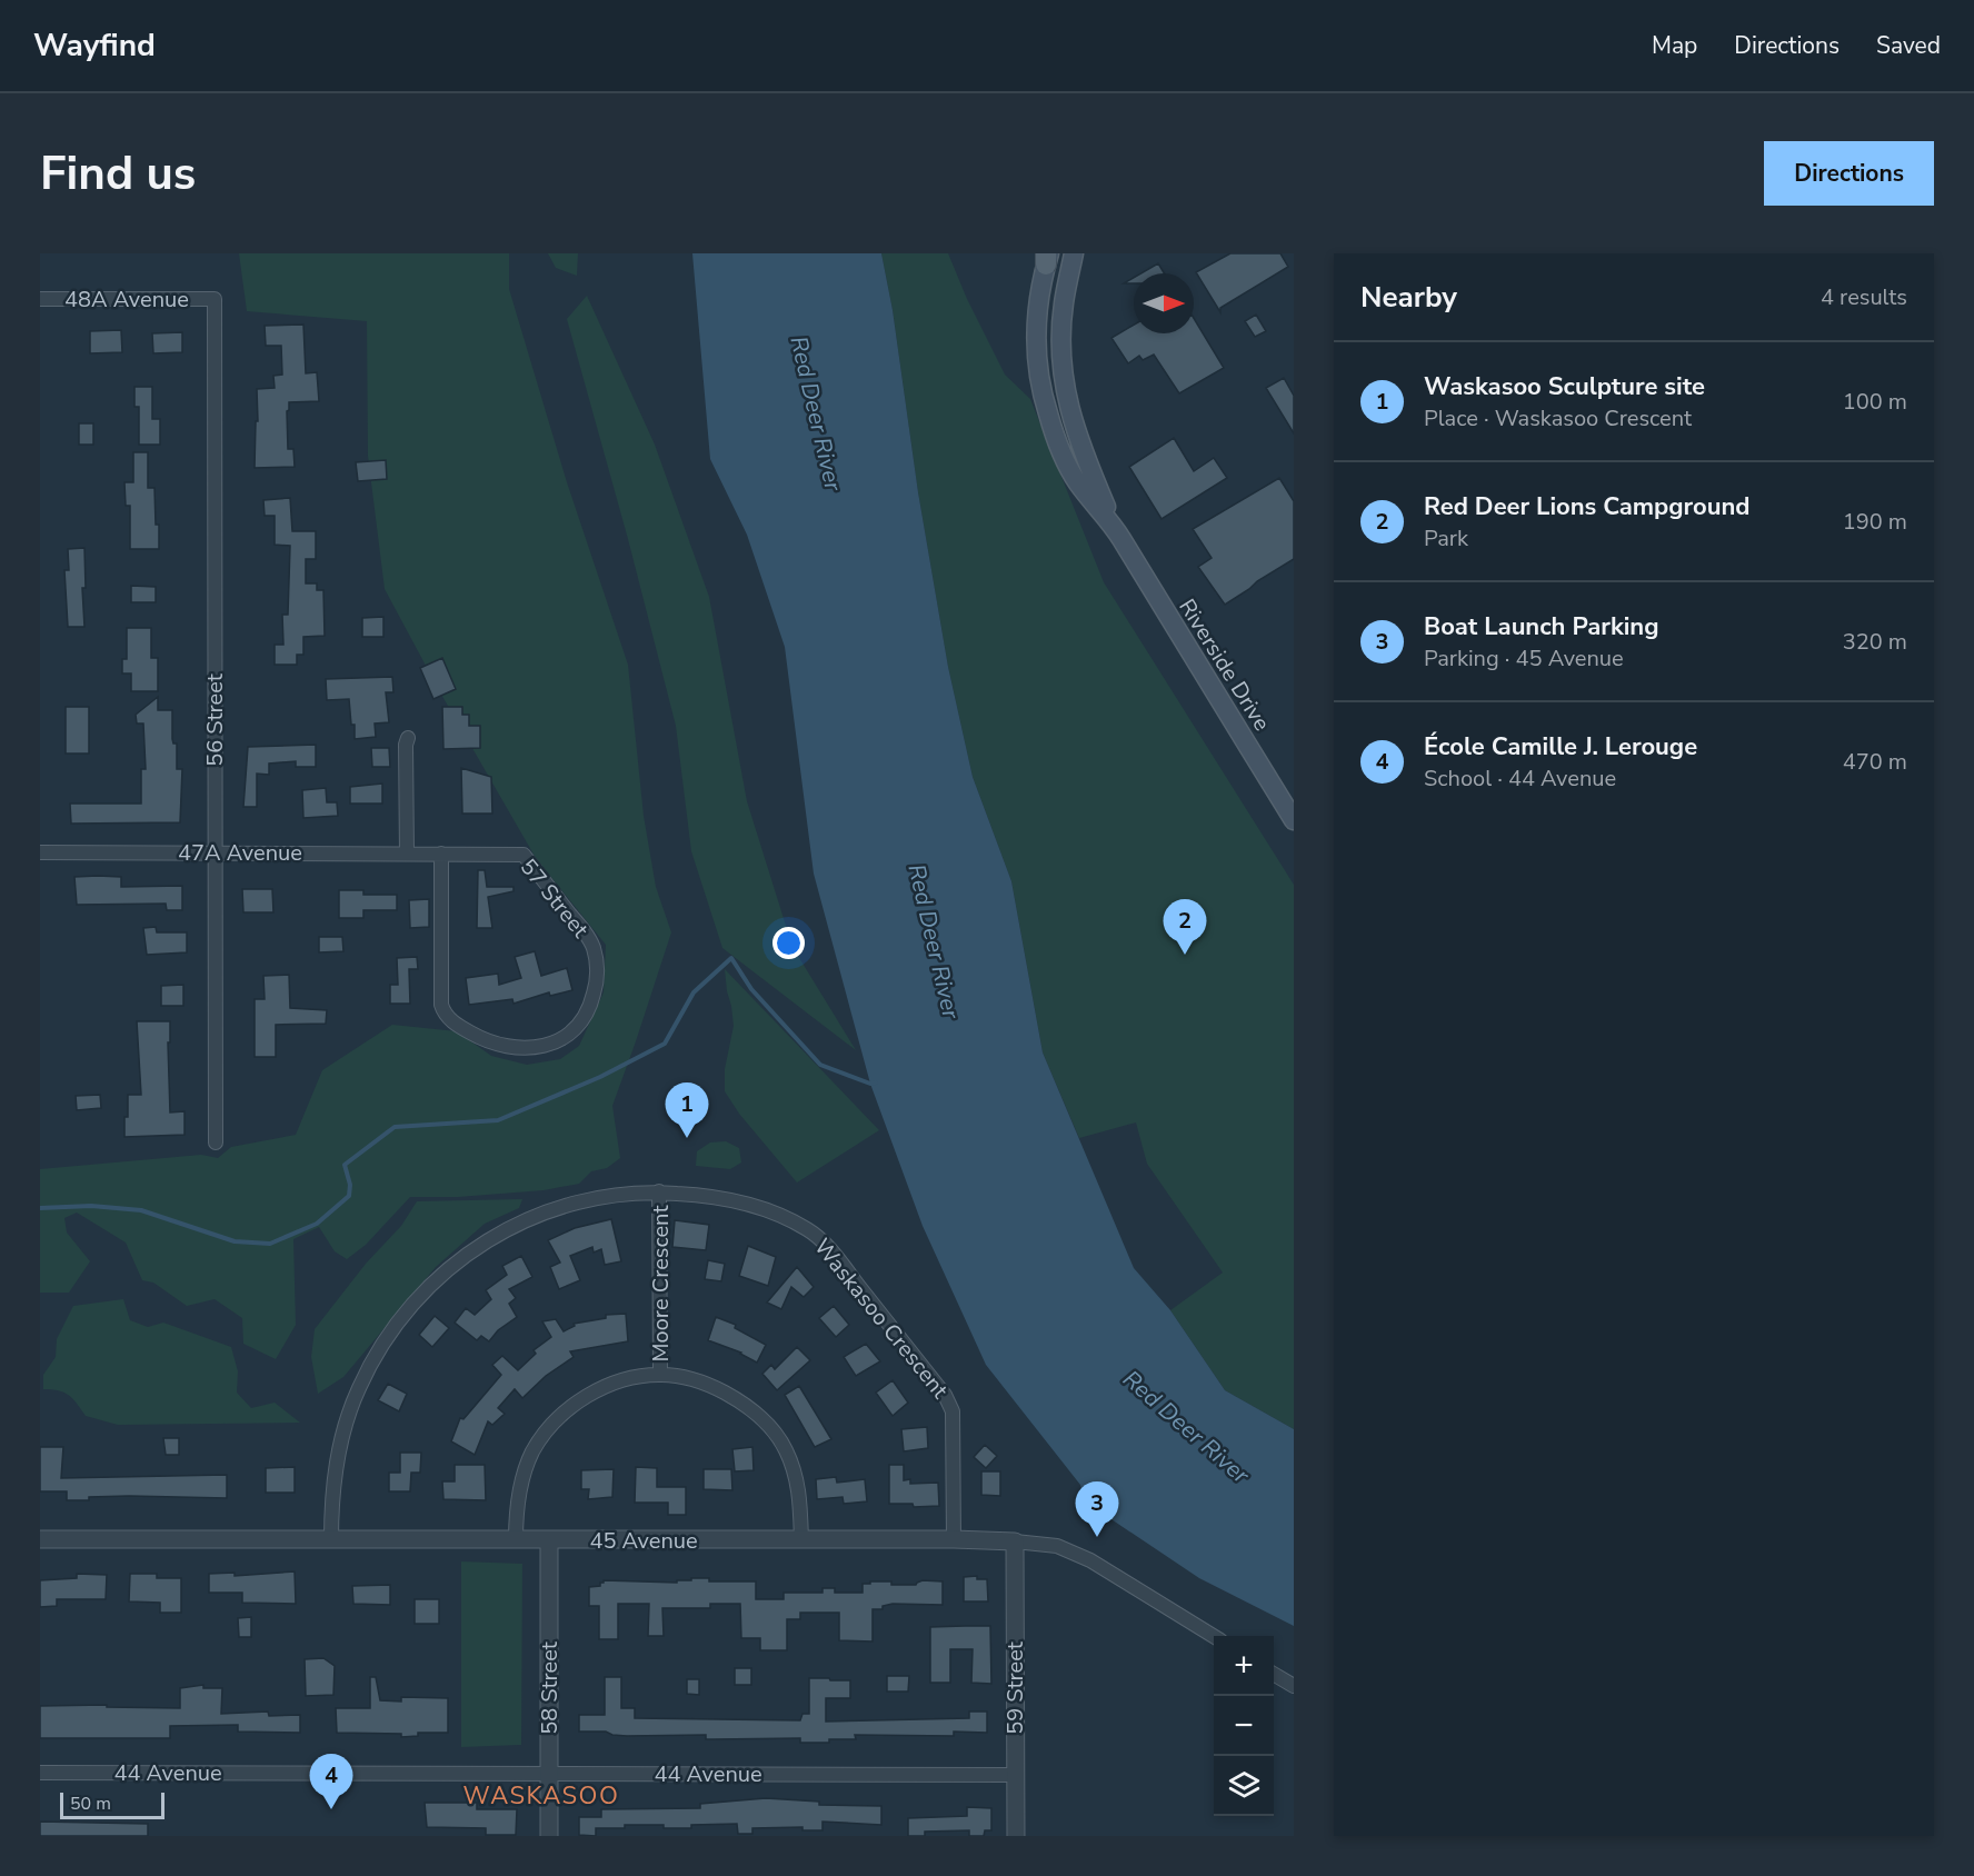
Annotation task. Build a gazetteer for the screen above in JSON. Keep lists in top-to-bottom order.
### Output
{
  "streets": {
    "main road": ["Riverside Drive"],
    "street": [
      "48A Avenue",
      "56 Street",
      "47A Avenue",
      "57 Street",
      "Moore Crescent",
      "Waskasoo Crescent",
      "45 Avenue",
      "58 Street",
      "59 Street",
      "44 Avenue"
    ]
  },
  "crossings": [
    ["48A Avenue", "56 Street"],
    ["56 Street", "47A Avenue"],
    ["47A Avenue", "57 Street"],
    ["Moore Crescent", "Waskasoo Crescent"],
    ["Moore Crescent", "45 Avenue"],
    ["Waskasoo Crescent", "45 Avenue"],
    ["45 Avenue", "58 Street"],
    ["45 Avenue", "59 Street"],
    ["58 Street", "44 Avenue"],
    ["59 Street", "44 Avenue"]
  ],
  "districts": ["WASKASOO"],
  "water": ["Red Deer River"],
  "scale_bar": "50 m",
  "north": "right",
  "page": {
    "header": "Wayfind",
    "nav": ["Map", "Directions", "Saved"],
    "buttons": "Directions",
    "title": "Find us",
    "heading": ["Nearby", "4 results"],
    "list": [
      {
        "mark": "1",
        "name": "Waskasoo Sculpture site",
        "note": "Place · Waskasoo Crescent",
        "value": "100 m"
      },
      {
        "mark": "2",
        "name": "Red Deer Lions Campground",
        "note": "Park",
        "value": "190 m"
      },
      {
        "mark": "3",
        "name": "Boat Launch Parking",
        "note": "Parking · 45 Avenue",
        "value": "320 m"
      },
      {
        "mark": "4",
        "name": "École Camille J. Lerouge",
        "note": "School · 44 Avenue",
        "value": "470 m"
      }
    ],
    "pins": [
      "2",
      "1",
      "3",
      "4"
    ],
    "map_buttons": ["+", "−"],
    "scale": "50 m"
  }
}
